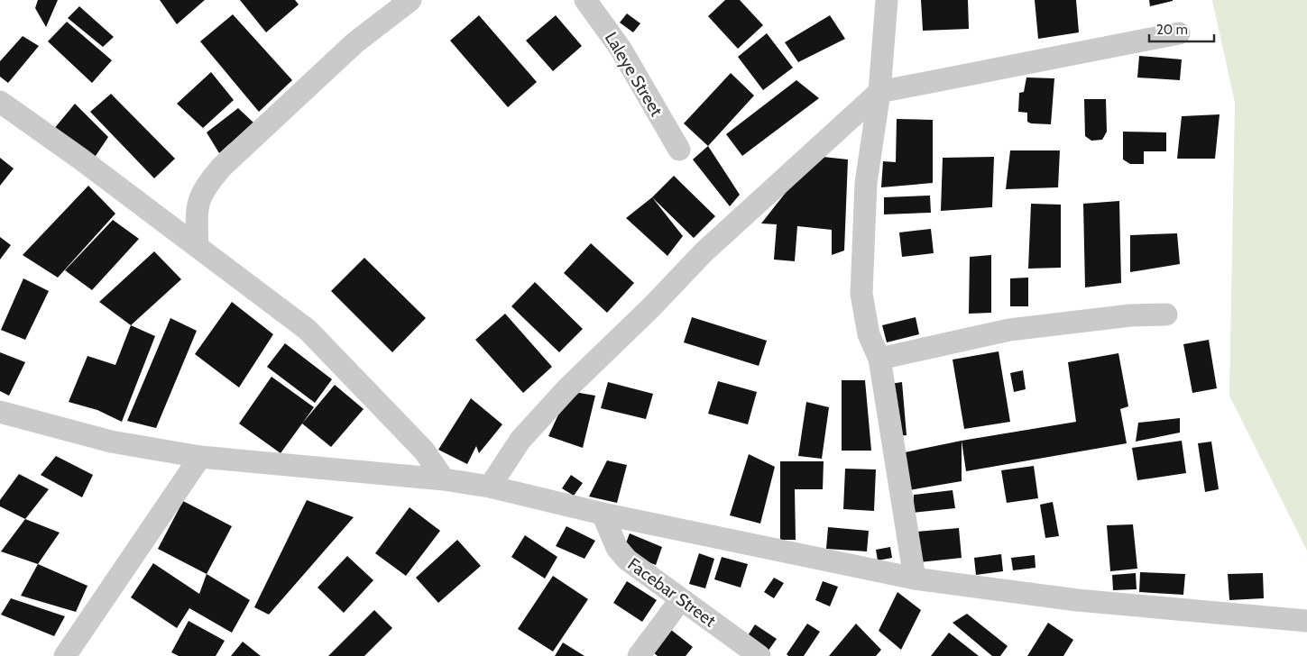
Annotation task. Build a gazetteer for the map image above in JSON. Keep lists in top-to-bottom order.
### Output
{
  "streets": {
    "street": ["Laleye Street", "Facebar Street"]
  },
  "scale_bar": "20 m"
}
